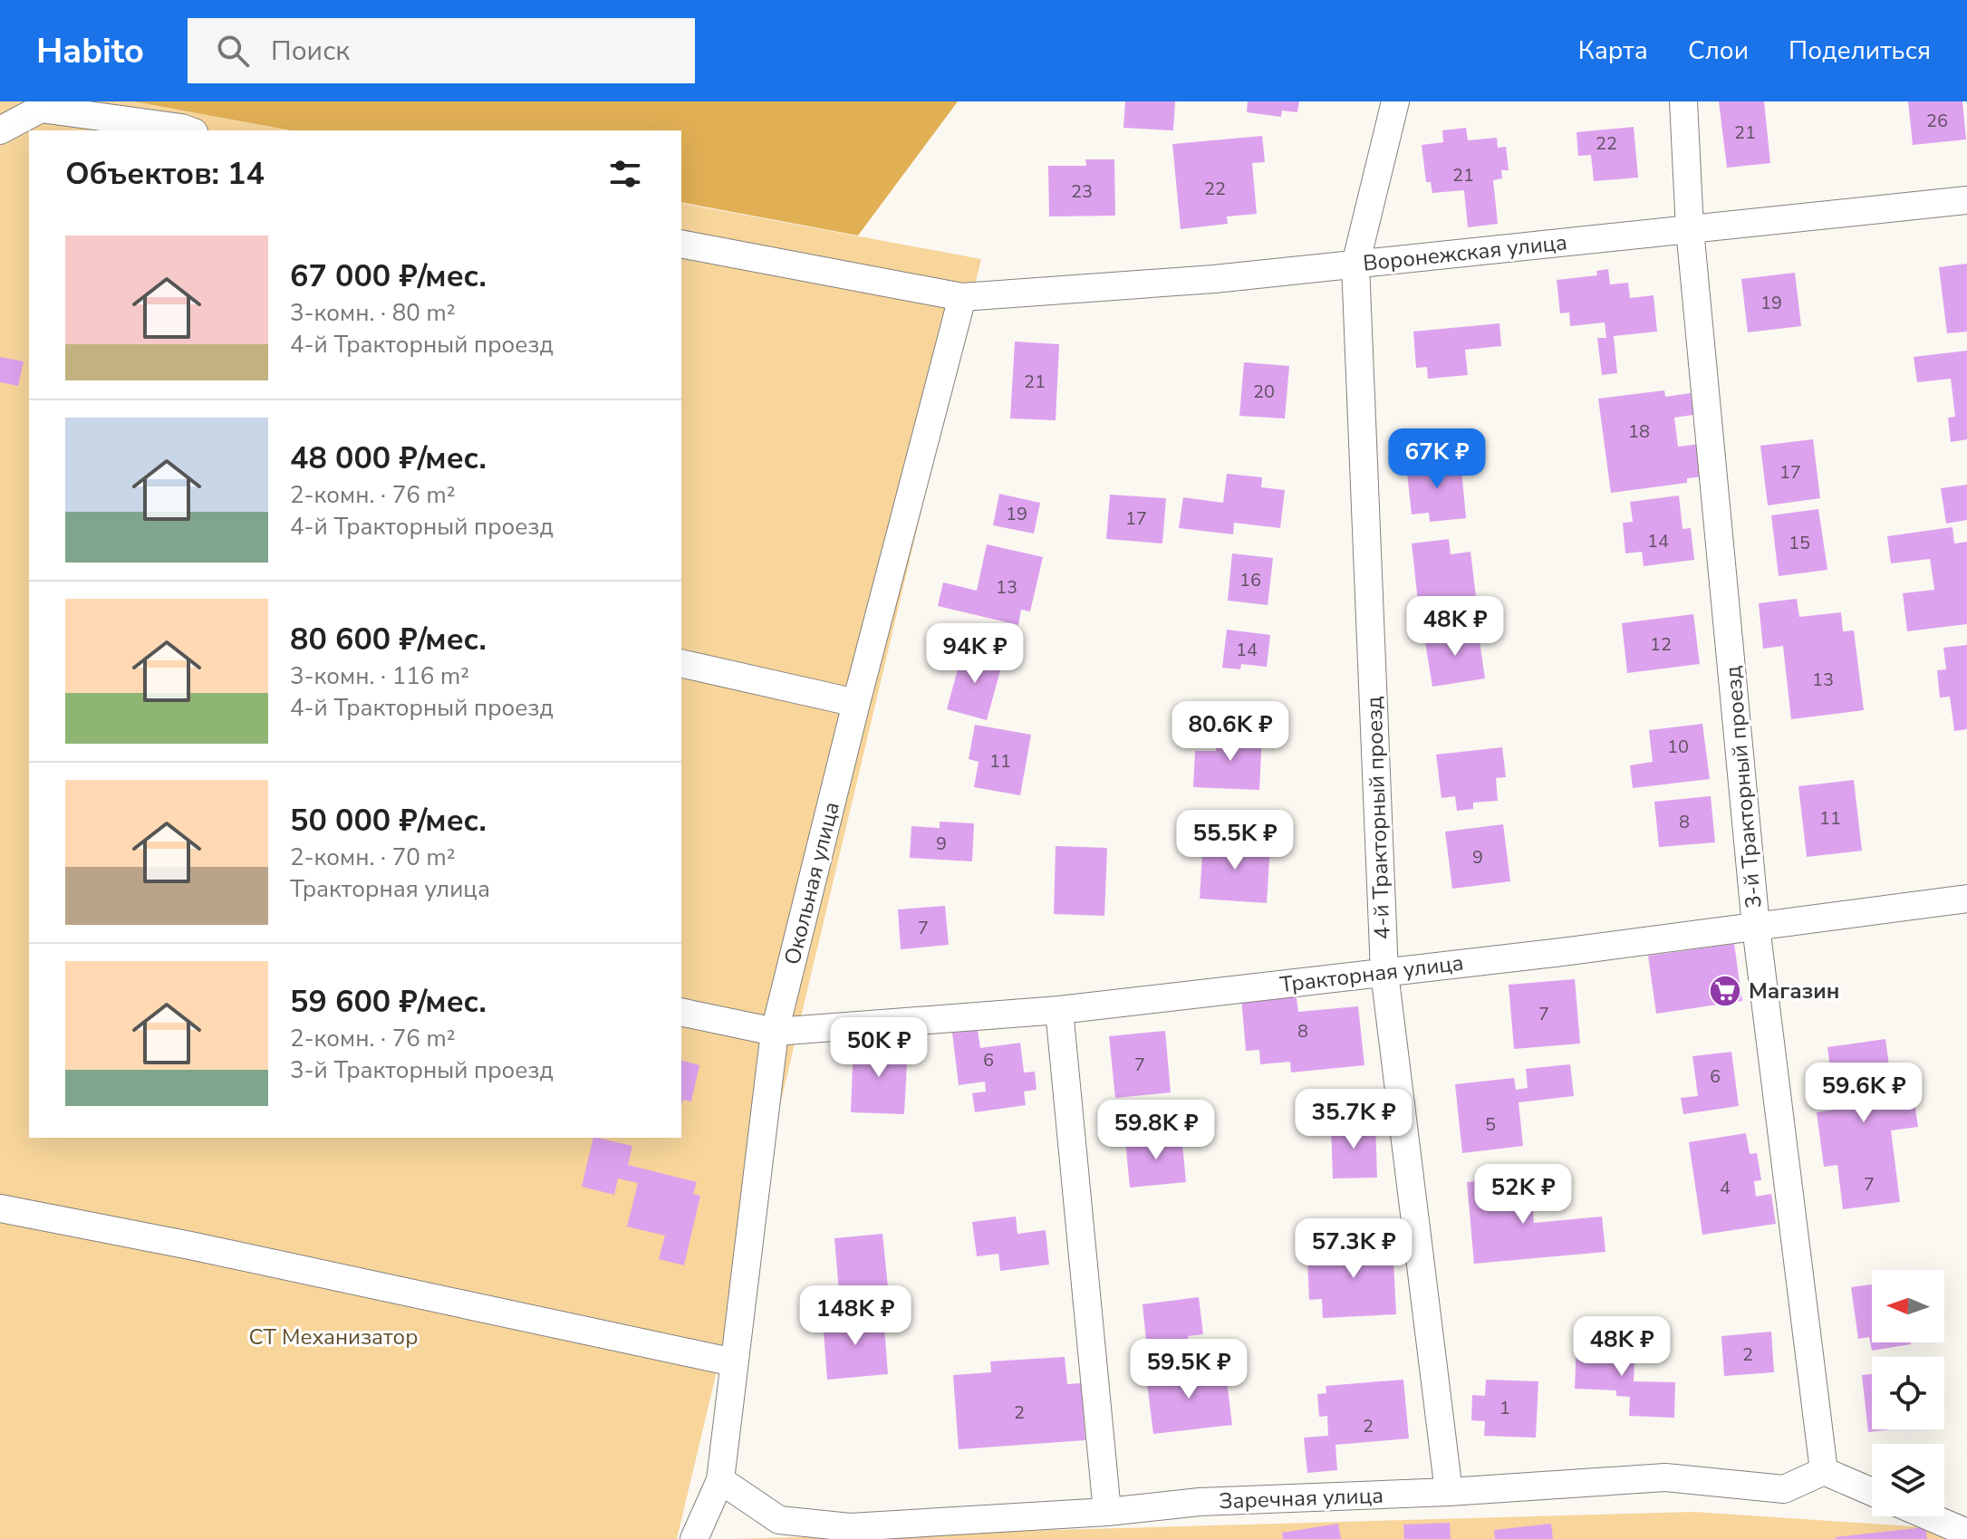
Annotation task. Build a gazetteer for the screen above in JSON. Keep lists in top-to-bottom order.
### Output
{
  "streets": {
    "street": [
      "Воронежская улица",
      "3-й Тракторный проезд",
      "4-й Тракторный проезд",
      "Окольная улица",
      "Тракторная улица",
      "Заречная улица"
    ]
  },
  "crossings": [
    ["Воронежская улица", "3-й Тракторный проезд"],
    ["Воронежская улица", "4-й Тракторный проезд"],
    ["Воронежская улица", "Окольная улица"],
    ["3-й Тракторный проезд", "Тракторная улица"],
    ["3-й Тракторный проезд", "Заречная улица"],
    ["4-й Тракторный проезд", "Тракторная улица"],
    ["4-й Тракторный проезд", "Заречная улица"],
    ["Окольная улица", "Тракторная улица"],
    ["Окольная улица", "Заречная улица"]
  ],
  "parks": ["СТ Механизатор"],
  "places": {
    "supermarket": ["Магазин"]
  },
  "house_numbers": [
    "26",
    "21",
    "22",
    "21",
    "22",
    "23",
    "19",
    "21",
    "20",
    "18",
    "17",
    "19",
    "17",
    "14",
    "15",
    "16",
    "13",
    "12",
    "14",
    "13",
    "10",
    "11",
    "11",
    "8",
    "9",
    "9",
    "7",
    "7",
    "8",
    "6",
    "7",
    "6",
    "5",
    "7",
    "4",
    "2",
    "1",
    "2",
    "2"
  ],
  "north": "left",
  "page": {
    "header": "Habito",
    "search": "Поиск",
    "nav": ["Карта", "Слои", "Поделиться"],
    "heading": "Объектов: 14",
    "list": [
      {
        "name": "67 000 ₽/мес.",
        "note": "3-комн. · 80 m² · 4-й Тракторный проезд"
      },
      {
        "name": "48 000 ₽/мес.",
        "note": "2-комн. · 76 m² · 4-й Тракторный проезд"
      },
      {
        "name": "80 600 ₽/мес.",
        "note": "3-комн. · 116 m² · 4-й Тракторный проезд"
      },
      {
        "name": "50 000 ₽/мес.",
        "note": "2-комн. · 70 m² · Тракторная улица"
      },
      {
        "name": "59 600 ₽/мес.",
        "note": "2-комн. · 76 m² · 3-й Тракторный проезд"
      }
    ],
    "price": [
      "67K ₽",
      "48K ₽",
      "94K ₽",
      "80.6K ₽",
      "55.5K ₽",
      "50K ₽",
      "59.6K ₽",
      "35.7K ₽",
      "59.8K ₽",
      "52K ₽",
      "57.3K ₽",
      "148K ₽",
      "48K ₽",
      "59.5K ₽"
    ]
  }
}
